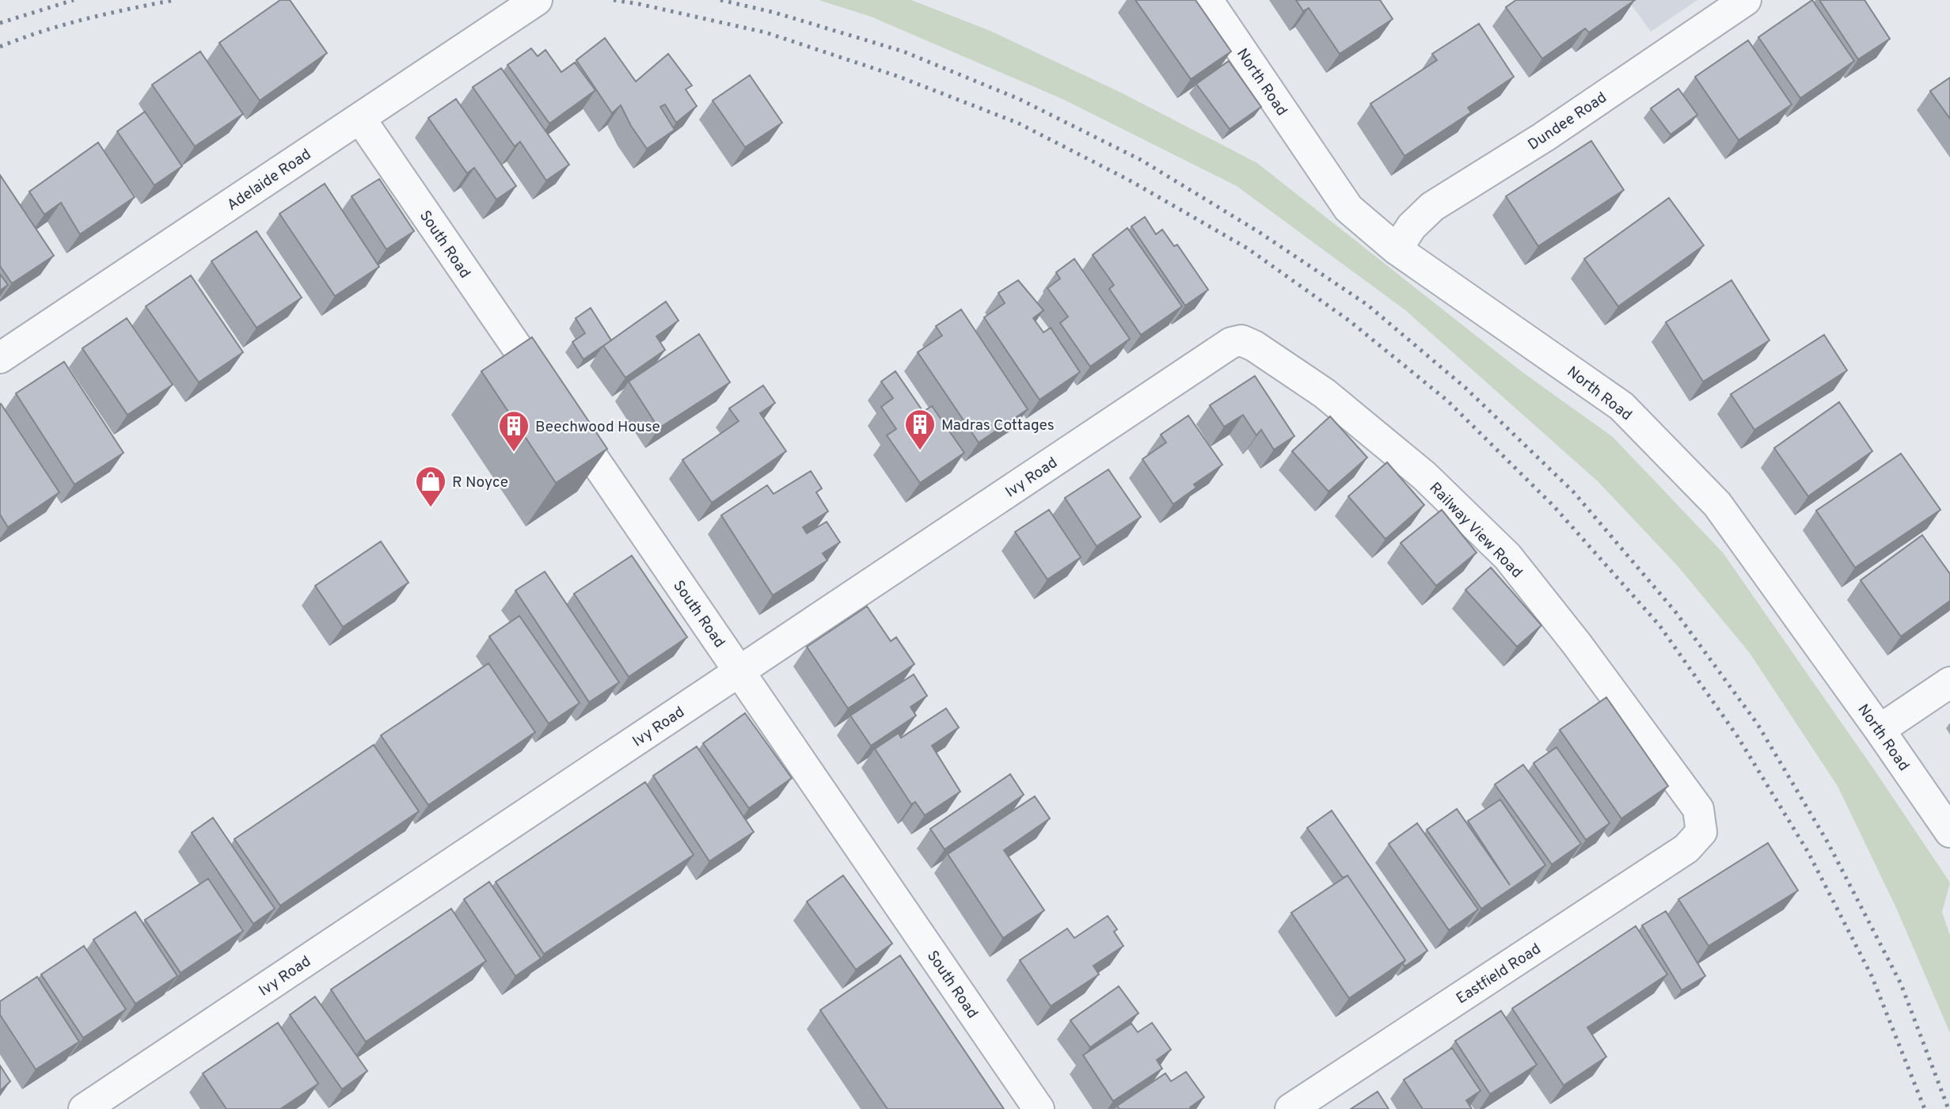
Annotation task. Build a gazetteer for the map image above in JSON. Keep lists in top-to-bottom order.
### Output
{
  "streets": {
    "street": [
      "North Road",
      "Dundee Road",
      "Adelaide Road",
      "South Road",
      "Ivy Road",
      "Railway View Road",
      "Eastfield Road"
    ]
  },
  "crossings": [
    ["North Road", "Dundee Road"],
    ["Adelaide Road", "South Road"],
    ["South Road", "Ivy Road"],
    ["Ivy Road", "Railway View Road"],
    ["Railway View Road", "Eastfield Road"]
  ],
  "places": {
    "building": ["Madras Cottages", "Beechwood House"],
    "shop": ["R Noyce"]
  }
}
